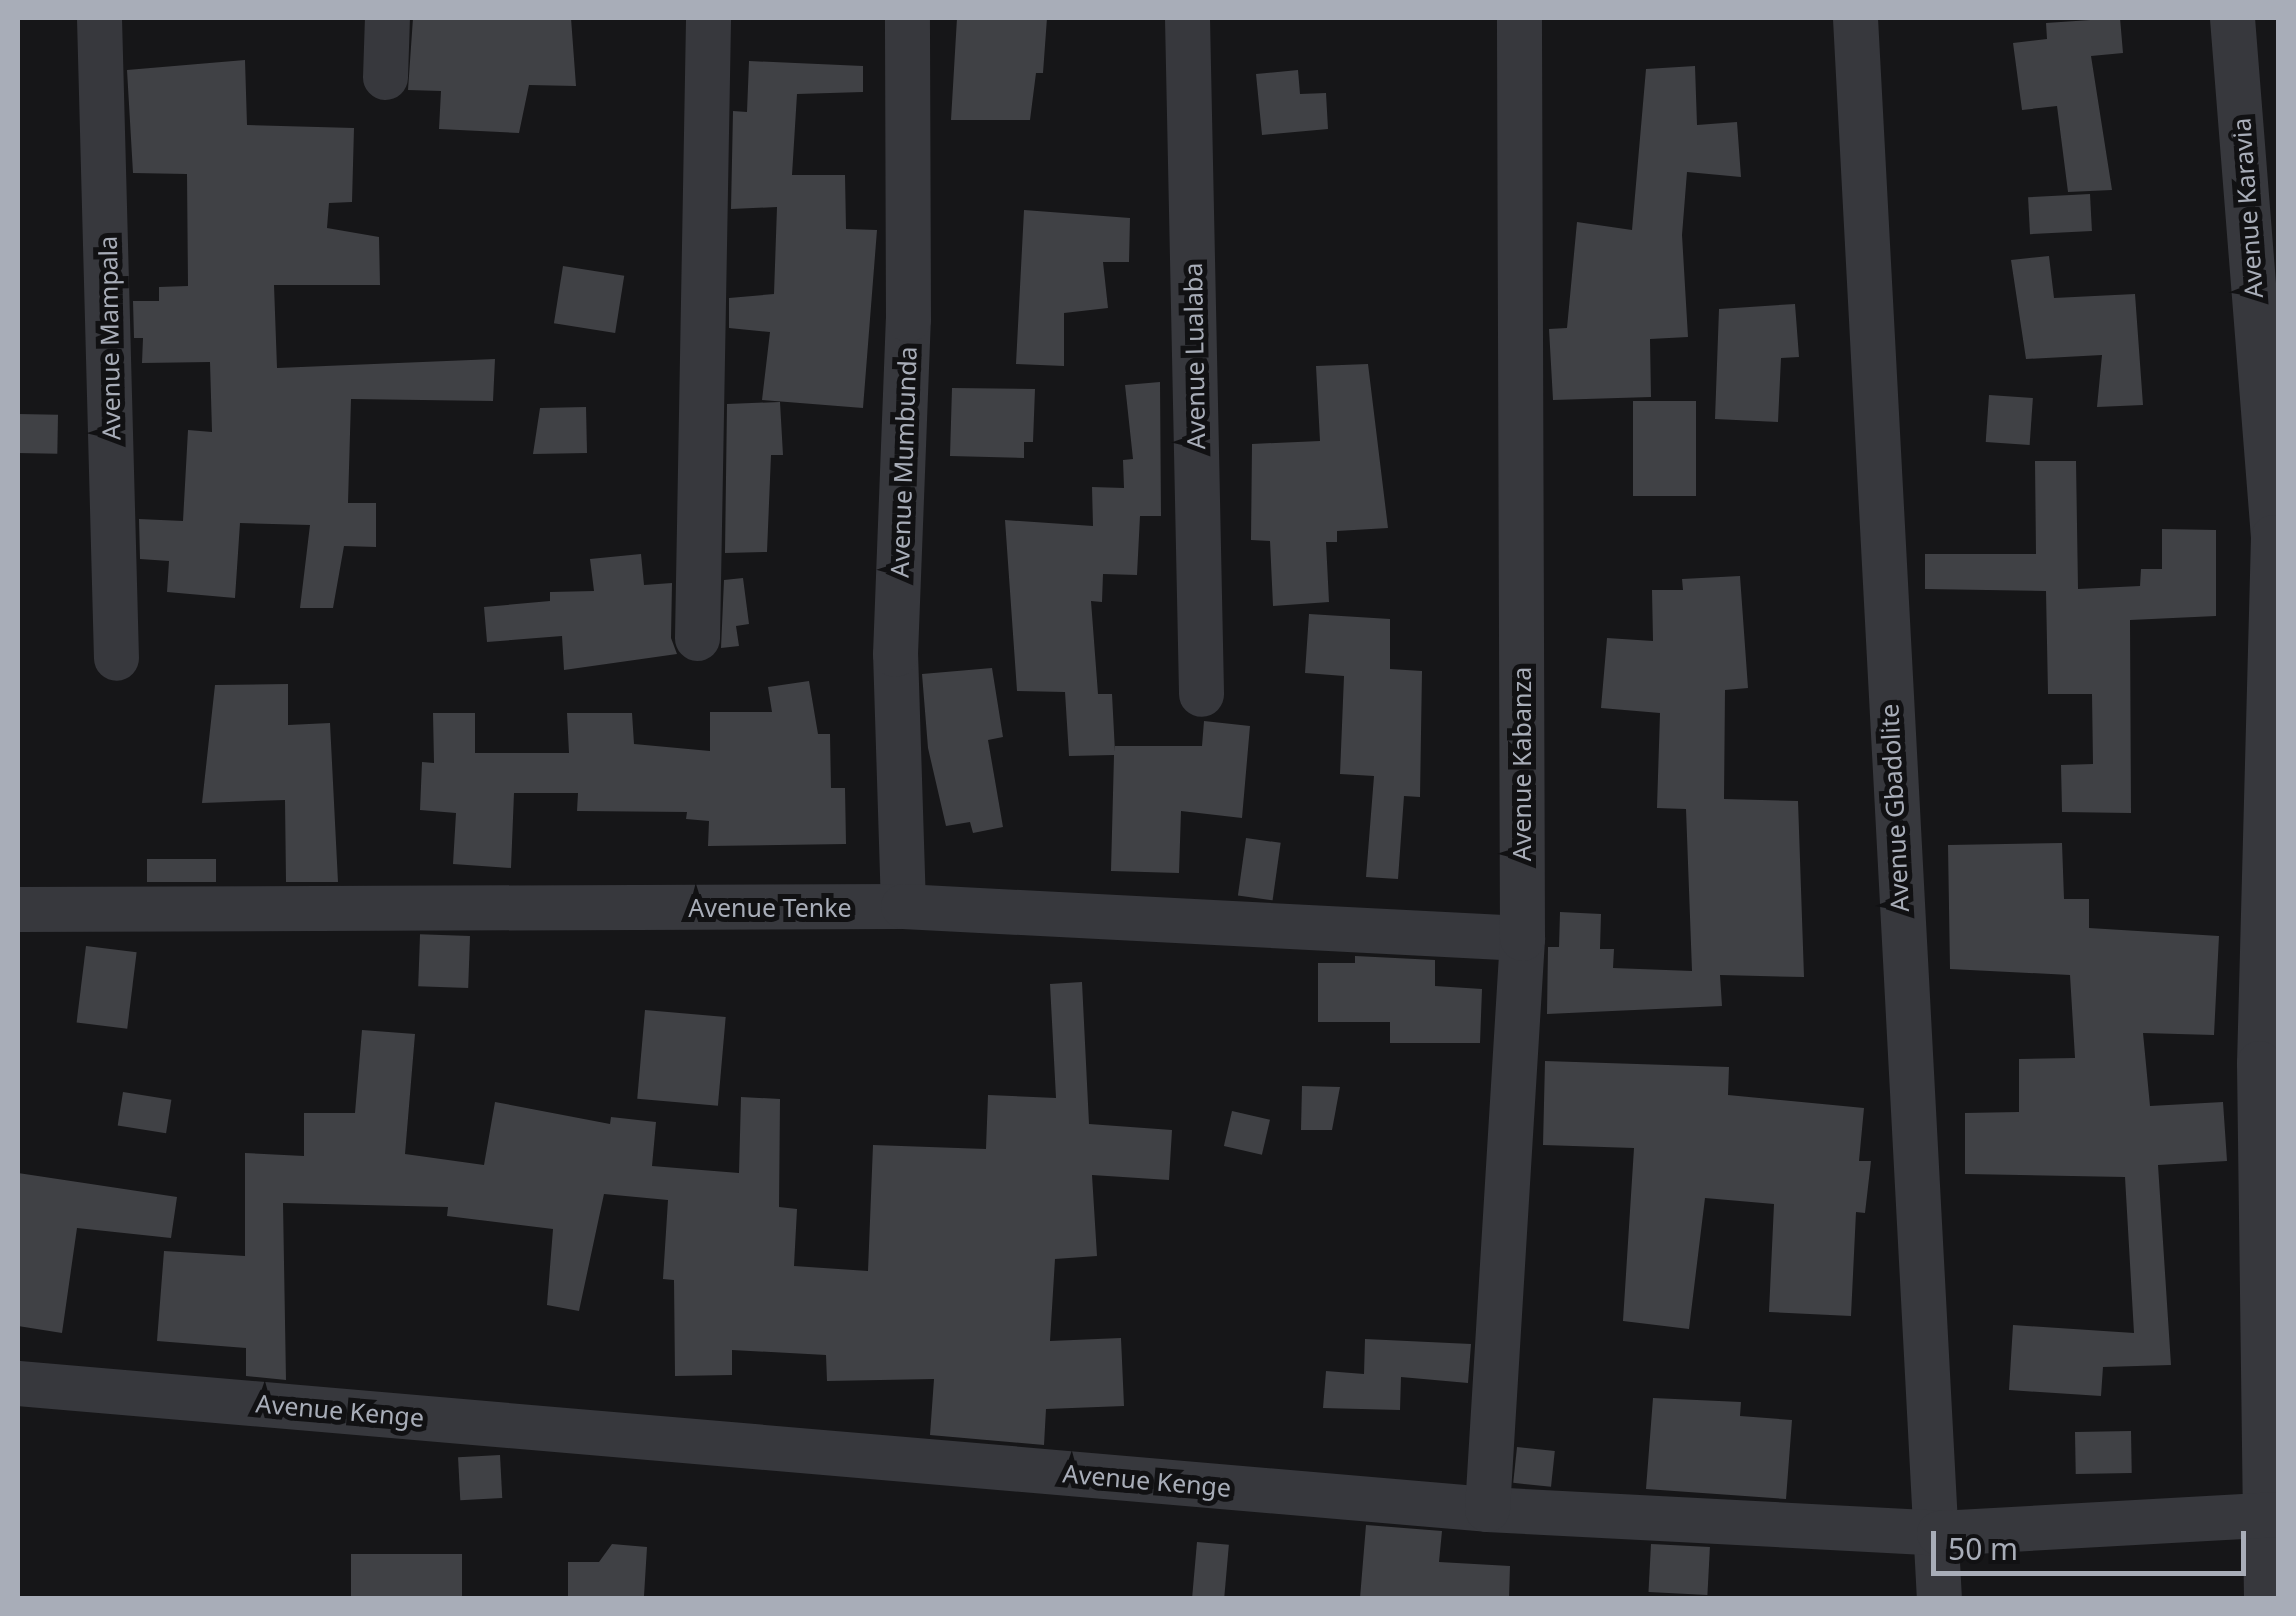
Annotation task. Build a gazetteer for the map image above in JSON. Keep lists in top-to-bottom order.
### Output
{
  "streets": {
    "street": [
      "Avenue Karavia",
      "Avenue Mampala",
      "Avenue Lualaba",
      "Avenue Mumbunda",
      "Avenue Kabanza",
      "Avenue Gbadolite",
      "Avenue Tenke",
      "Avenue Kenge"
    ]
  },
  "crossings": [
    ["Avenue Karavia", "Avenue Kenge"],
    ["Avenue Mumbunda", "Avenue Tenke"],
    ["Avenue Kabanza", "Avenue Tenke"],
    ["Avenue Kabanza", "Avenue Kenge"],
    ["Avenue Gbadolite", "Avenue Kenge"]
  ],
  "scale_bar": "50 m"
}
